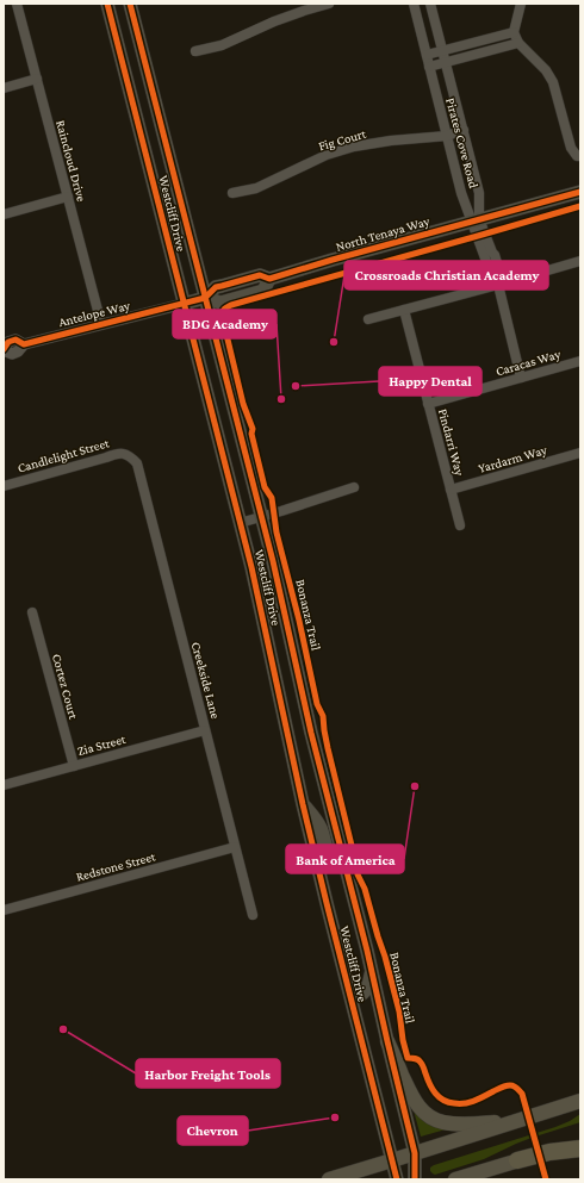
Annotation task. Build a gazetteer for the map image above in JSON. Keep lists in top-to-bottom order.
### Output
{
  "streets": {
    "main road": ["Westcliff Drive", "North Tenaya Way"],
    "street": [
      "Fig Court",
      "Pirates Cove Road",
      "Raincloud Drive",
      "Antelope Way",
      "Caracas Way",
      "Pindarri Way",
      "Candlelight Street",
      "Yardarm Way",
      "Creekside Lane",
      "Cortez Court",
      "Zia Street",
      "Redstone Street"
    ],
    "cycle path": ["Bonanza Trail"]
  },
  "crossings": [
    ["Fig Court", "Pirates Cove Road"],
    ["Pirates Cove Road", "North Tenaya Way"],
    ["Pirates Cove Road", "Caracas Way"],
    ["Raincloud Drive", "Antelope Way"],
    ["Westcliff Drive", "North Tenaya Way"],
    ["Westcliff Drive", "Antelope Way"],
    ["North Tenaya Way", "Antelope Way"],
    ["Caracas Way", "Pindarri Way"],
    ["Pindarri Way", "Yardarm Way"],
    ["Candlelight Street", "Creekside Lane"],
    ["Creekside Lane", "Zia Street"],
    ["Creekside Lane", "Redstone Street"],
    ["Cortez Court", "Zia Street"]
  ],
  "places": [
    "Crossroads Christian Academy",
    "Happy Dental",
    "BDG Academy",
    "Bank of America",
    "Harbor Freight Tools",
    "Chevron"
  ]
}
